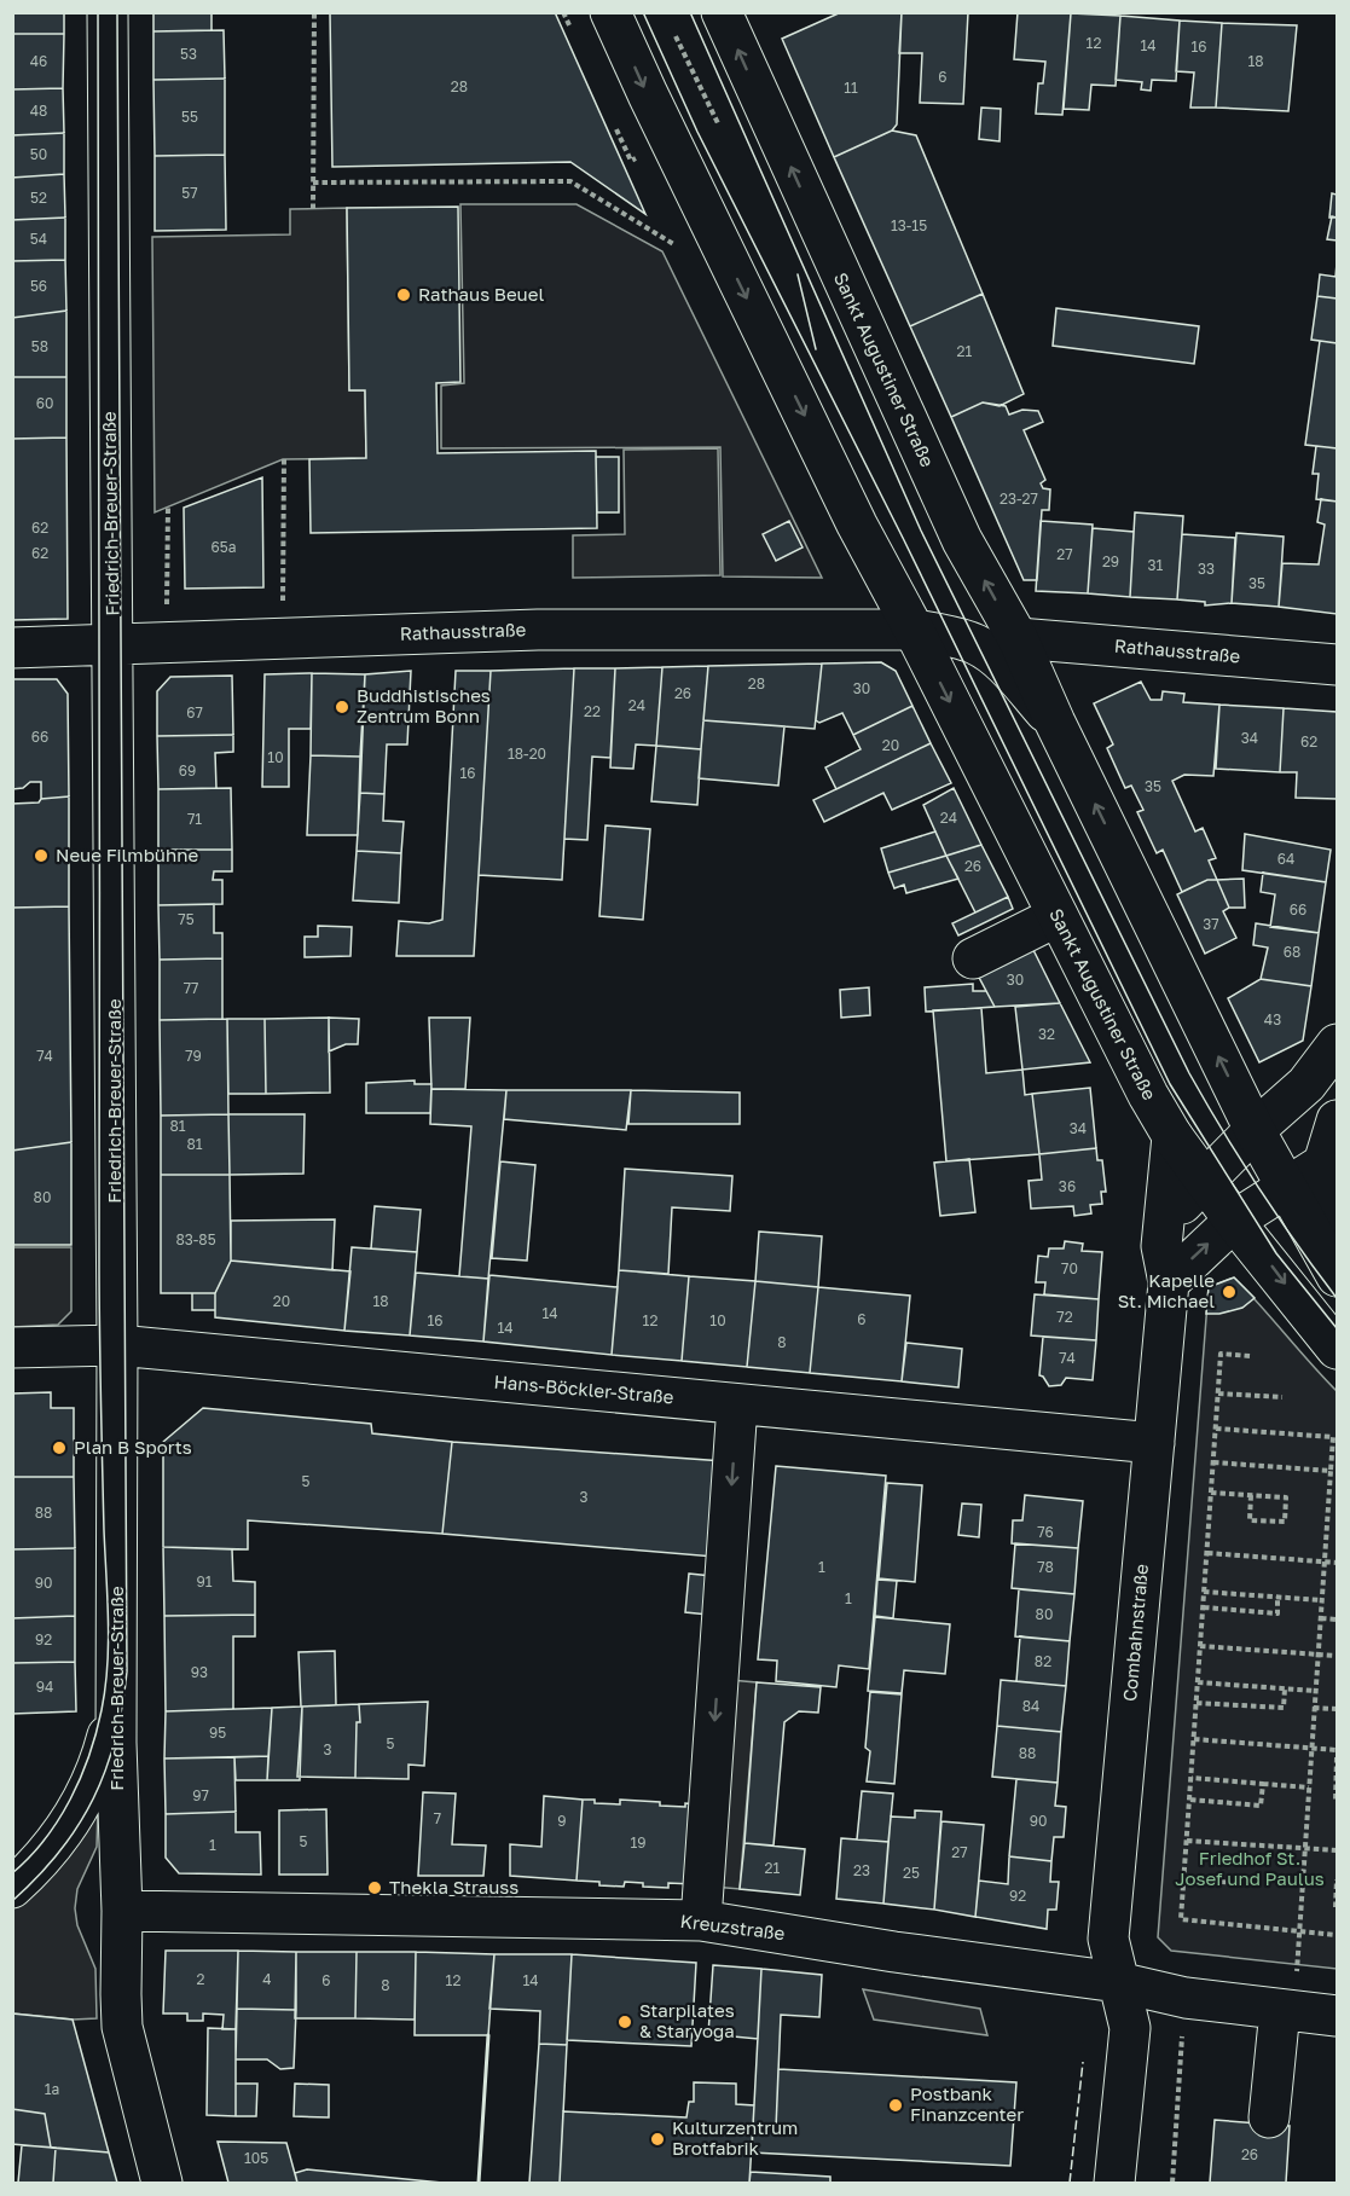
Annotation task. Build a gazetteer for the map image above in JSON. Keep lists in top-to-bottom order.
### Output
{
  "streets": {
    "street": [
      "Sankt Augustiner Straße",
      "Friedrich-Breuer-Straße",
      "Rathausstraße",
      "Hans-Böckler-Straße",
      "Combahnstraße",
      "Kreuzstraße"
    ]
  },
  "crossings": [
    ["Sankt Augustiner Straße", "Rathausstraße"],
    ["Sankt Augustiner Straße", "Combahnstraße"],
    ["Friedrich-Breuer-Straße", "Rathausstraße"],
    ["Friedrich-Breuer-Straße", "Hans-Böckler-Straße"],
    ["Friedrich-Breuer-Straße", "Kreuzstraße"],
    ["Hans-Böckler-Straße", "Combahnstraße"],
    ["Combahnstraße", "Kreuzstraße"]
  ],
  "parks": ["Friedhof St. Josef und Paulus"],
  "places": [
    "Rathaus Beuel",
    "Buddhistisches Zentrum Bonn",
    "Neue Filmbühne",
    "Kapelle St. Michael",
    "Plan B Sports",
    "Thekla Strauss",
    "Starpilates & Staryoga",
    "Postbank Finanzcenter",
    "Kulturzentrum Brotfabrik"
  ],
  "house_numbers": [
    "12",
    "14",
    "16",
    "53",
    "46",
    "18",
    "6",
    "28",
    "11",
    "48",
    "55",
    "50",
    "57",
    "52",
    "13-15",
    "54",
    "56",
    "58",
    "21",
    "60",
    "23-27",
    "62",
    "65a",
    "62",
    "27",
    "29",
    "31",
    "33",
    "35",
    "28",
    "30",
    "26",
    "24",
    "22",
    "67",
    "66",
    "34",
    "62",
    "20",
    "18-20",
    "10",
    "69",
    "16",
    "35",
    "24",
    "71",
    "64",
    "26",
    "66",
    "75",
    "37",
    "68",
    "30",
    "77",
    "43",
    "32",
    "74",
    "79",
    "81",
    "34",
    "81",
    "36",
    "80",
    "83-85",
    "70",
    "20",
    "18",
    "14",
    "72",
    "6",
    "16",
    "12",
    "10",
    "14",
    "8",
    "74",
    "5",
    "3",
    "88",
    "76",
    "1",
    "78",
    "91",
    "90",
    "1",
    "80",
    "92",
    "82",
    "93",
    "94",
    "84",
    "95",
    "5",
    "3",
    "88",
    "97",
    "7",
    "9",
    "90",
    "5",
    "19",
    "1",
    "27",
    "21",
    "23",
    "25",
    "92",
    "2",
    "4",
    "6",
    "12",
    "14",
    "8",
    "1a",
    "26",
    "105"
  ]
}
